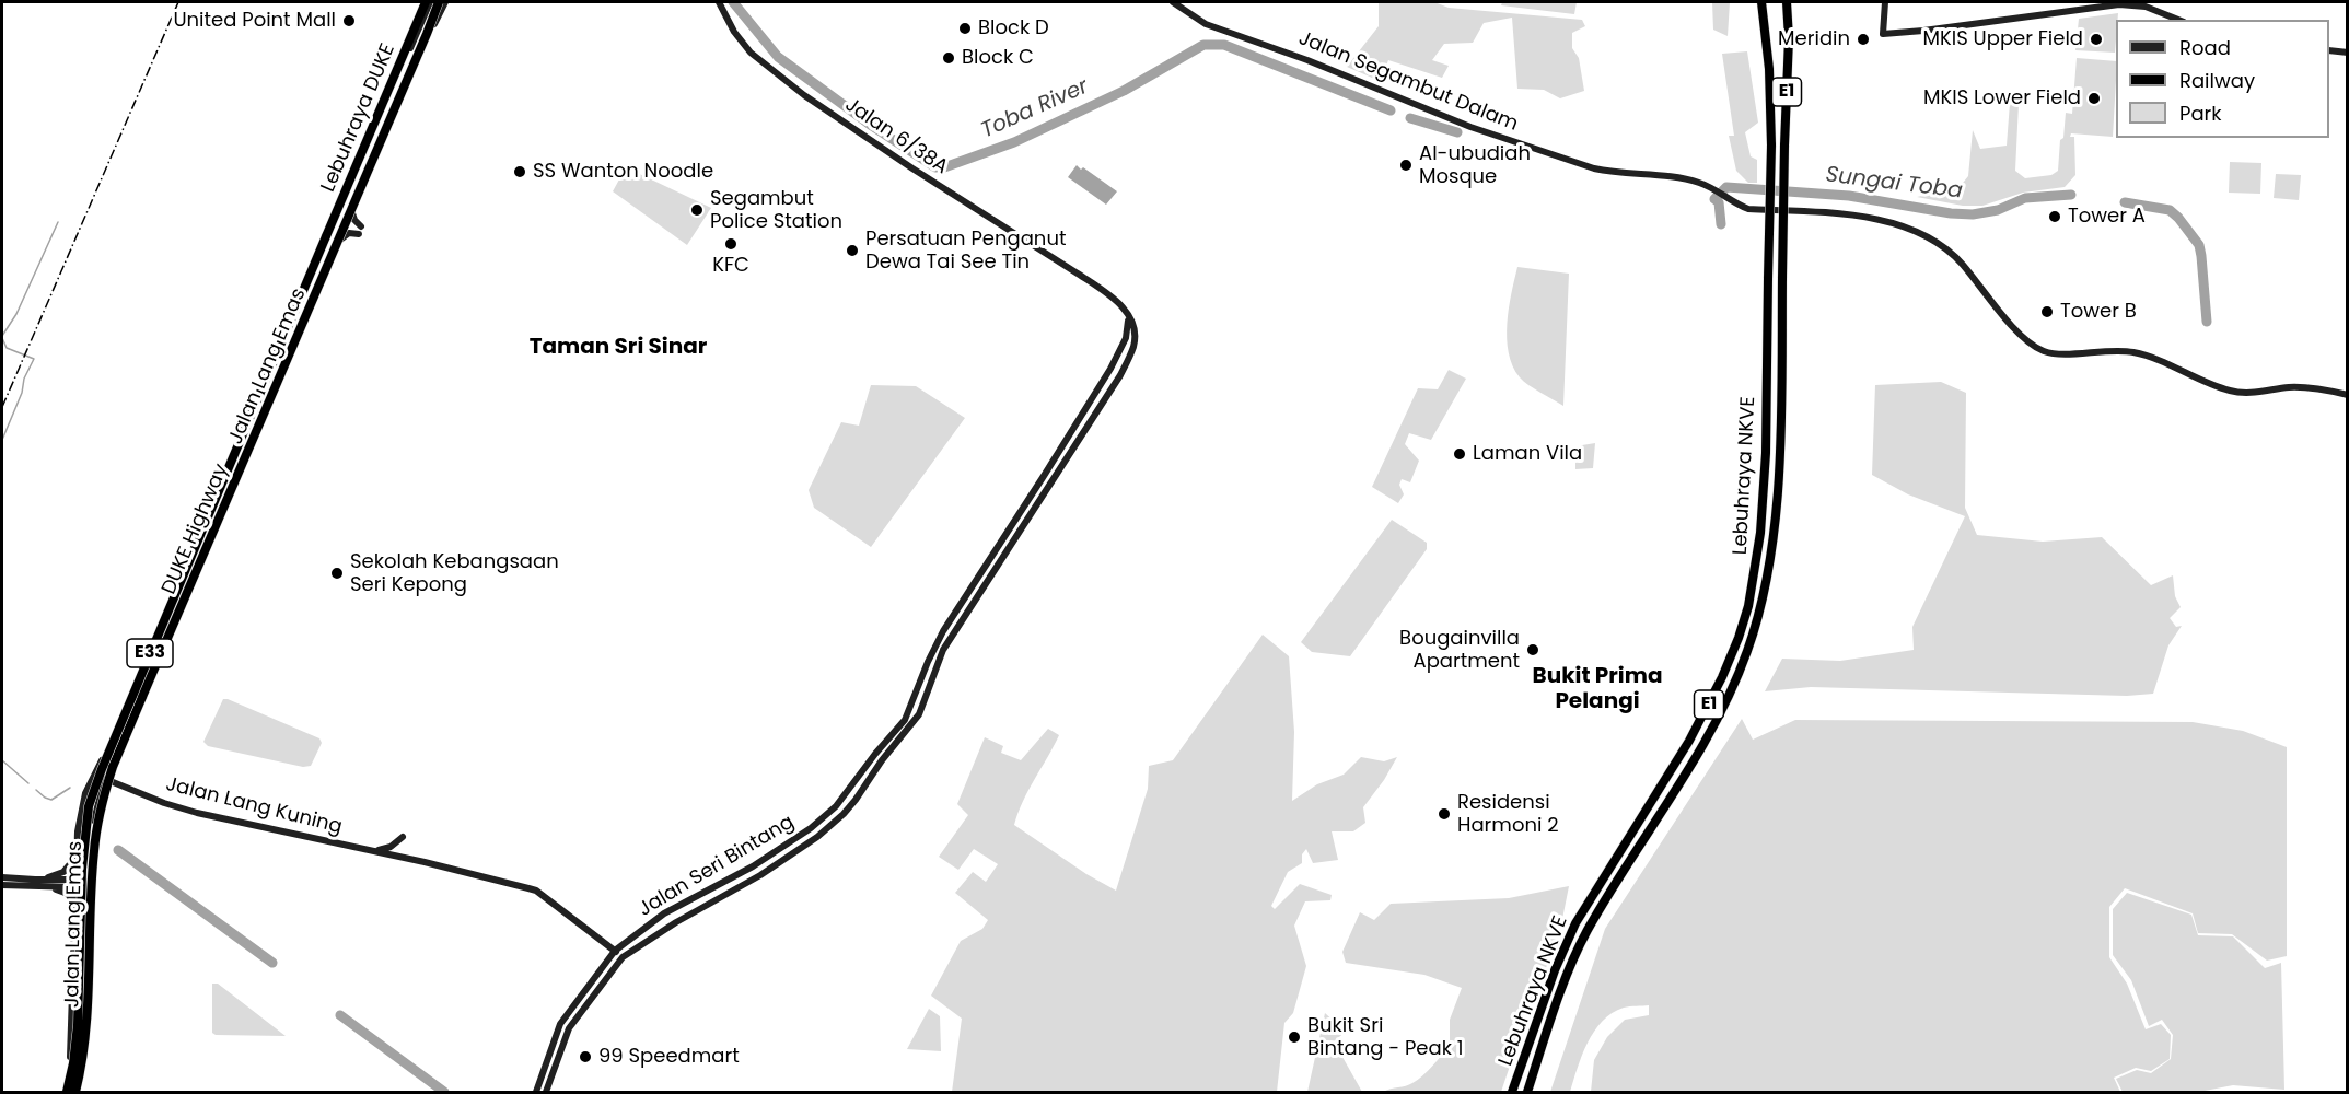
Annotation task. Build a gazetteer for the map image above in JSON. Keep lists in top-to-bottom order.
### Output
{
  "streets": {
    "highway": [
      "E1",
      "Lebuhraya NKVE",
      "DUKE Highway",
      "E33"
    ],
    "street": [
      "Jalan Segambut Dalam",
      "Jalan 6/38A",
      "Jalan Lang Emas",
      "Jalan Lang Kuning",
      "Jalan Seri Bintang"
    ]
  },
  "crossings": [
    ["Jalan Lang Emas", "DUKE Highway"],
    ["Jalan Lang Emas", "Jalan Lang Kuning"],
    ["Jalan Lang Kuning", "Jalan Seri Bintang"]
  ],
  "districts": ["Taman Sri Sinar", "Bukit Prima Pelangi"],
  "water": ["Toba River", "Sungai Toba"],
  "places": [
    "United Point Mall",
    "Block D",
    "Meridin",
    "MKIS Upper Field",
    "Block C",
    "MKIS Lower Field",
    "Al-ubudiah Mosque",
    "SS Wanton Noodle",
    "Segambut Police Station",
    "Tower A",
    "KFC",
    "Persatuan Penganut Dewa Tai See Tin",
    "Tower B",
    "Laman Vila",
    "Sekolah Kebangsaan Seri Kepong",
    "Bougainvilla Apartment",
    "Residensi Harmoni 2",
    "Bukit Sri Bintang - Peak 1",
    "99 Speedmart"
  ],
  "legend": ["Road", "Railway", "Park"]
}
